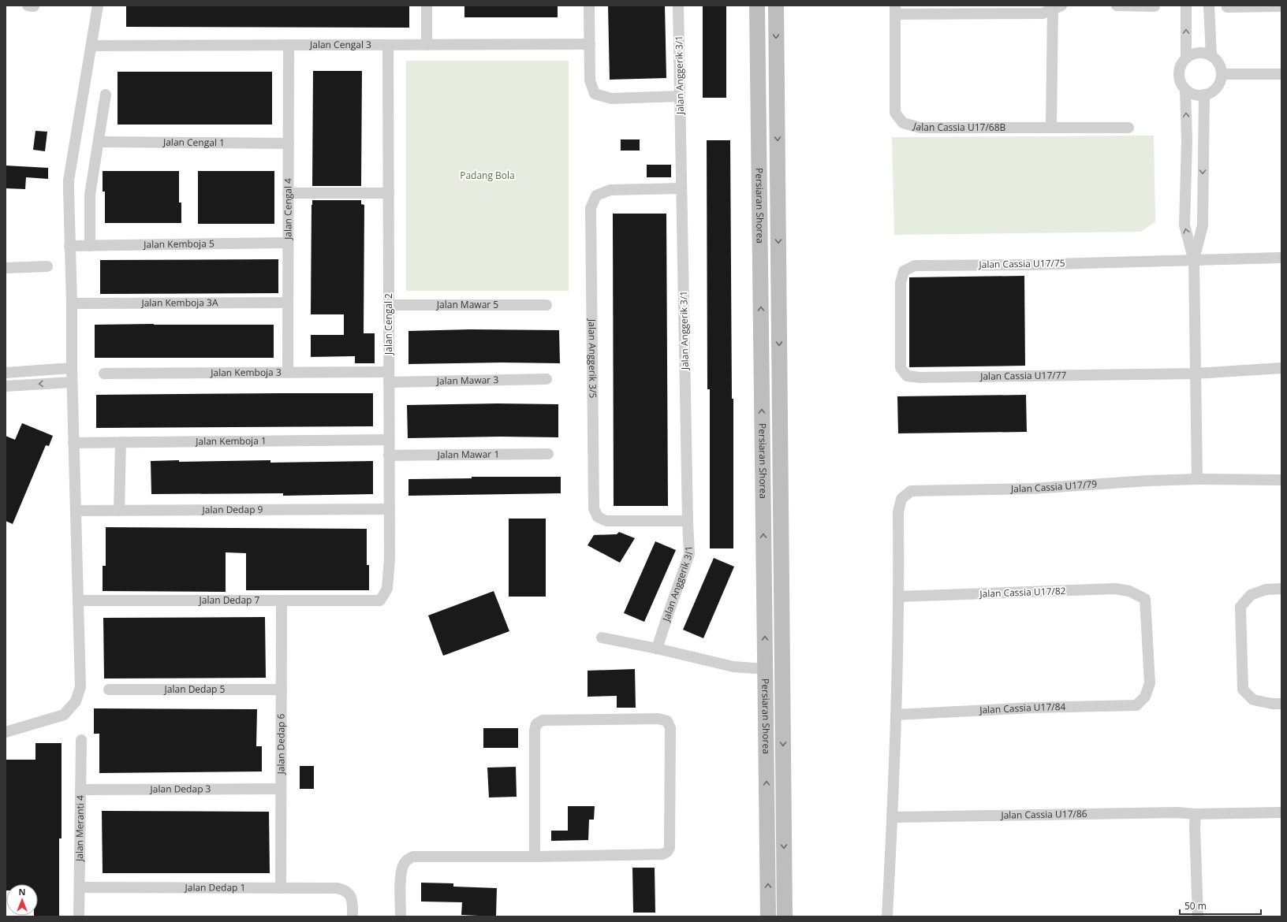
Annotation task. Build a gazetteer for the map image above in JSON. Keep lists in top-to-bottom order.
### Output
{
  "streets": {
    "main road": ["Persiaran Shorea"],
    "street": [
      "Jalan Cengal 3",
      "Jalan Anggerik 3/1",
      "Jalan Cassia U17/68B",
      "Jalan Cengal 1",
      "Jalan Cengal 4",
      "Jalan Kemboja 5",
      "Jalan Cassia U17/75",
      "Jalan Kemboja 3A",
      "Jalan Mawar 5",
      "Jalan Cengal 2",
      "Jalan Anggerik 3/5",
      "Jalan Kemboja 3",
      "Jalan Cassia U17/77",
      "Jalan Mawar 3",
      "Jalan Kemboja 1",
      "Jalan Mawar 1",
      "Jalan Cassia U17/79",
      "Jalan Dedap 9",
      "Jalan Cassia U17/82",
      "Jalan Dedap 7",
      "Jalan Dedap 5",
      "Jalan Cassia U17/84",
      "Jalan Dedap 6",
      "Jalan Dedap 3",
      "Jalan Cassia U17/86",
      "Jalan Meranti 4",
      "Jalan Dedap 1"
    ]
  },
  "crossings": [
    ["Jalan Cengal 3", "Jalan Cengal 4"],
    ["Jalan Cengal 3", "Jalan Cengal 2"],
    ["Jalan Anggerik 3/1", "Jalan Anggerik 3/5"],
    ["Jalan Cengal 1", "Jalan Cengal 4"],
    ["Jalan Cengal 4", "Jalan Kemboja 5"],
    ["Jalan Cengal 4", "Jalan Kemboja 3A"],
    ["Jalan Cengal 4", "Jalan Kemboja 3"],
    ["Jalan Cassia U17/75", "Jalan Cassia U17/77"],
    ["Jalan Mawar 5", "Jalan Cengal 2"],
    ["Jalan Cengal 2", "Jalan Kemboja 3"],
    ["Jalan Cengal 2", "Jalan Mawar 3"],
    ["Jalan Cengal 2", "Jalan Kemboja 1"],
    ["Jalan Cengal 2", "Jalan Mawar 1"],
    ["Jalan Cengal 2", "Jalan Dedap 9"],
    ["Jalan Cengal 2", "Jalan Dedap 7"],
    ["Jalan Kemboja 3", "Jalan Mawar 3"],
    ["Jalan Cassia U17/79", "Jalan Cassia U17/82"],
    ["Jalan Cassia U17/82", "Jalan Cassia U17/84"],
    ["Jalan Dedap 7", "Jalan Dedap 6"],
    ["Jalan Dedap 5", "Jalan Dedap 6"],
    ["Jalan Dedap 6", "Jalan Dedap 3"],
    ["Jalan Dedap 6", "Jalan Dedap 1"],
    ["Jalan Dedap 3", "Jalan Meranti 4"],
    ["Jalan Meranti 4", "Jalan Dedap 1"]
  ],
  "parks": ["Padang Bola"],
  "scale_bar": "50 m",
  "north": "top"
}
